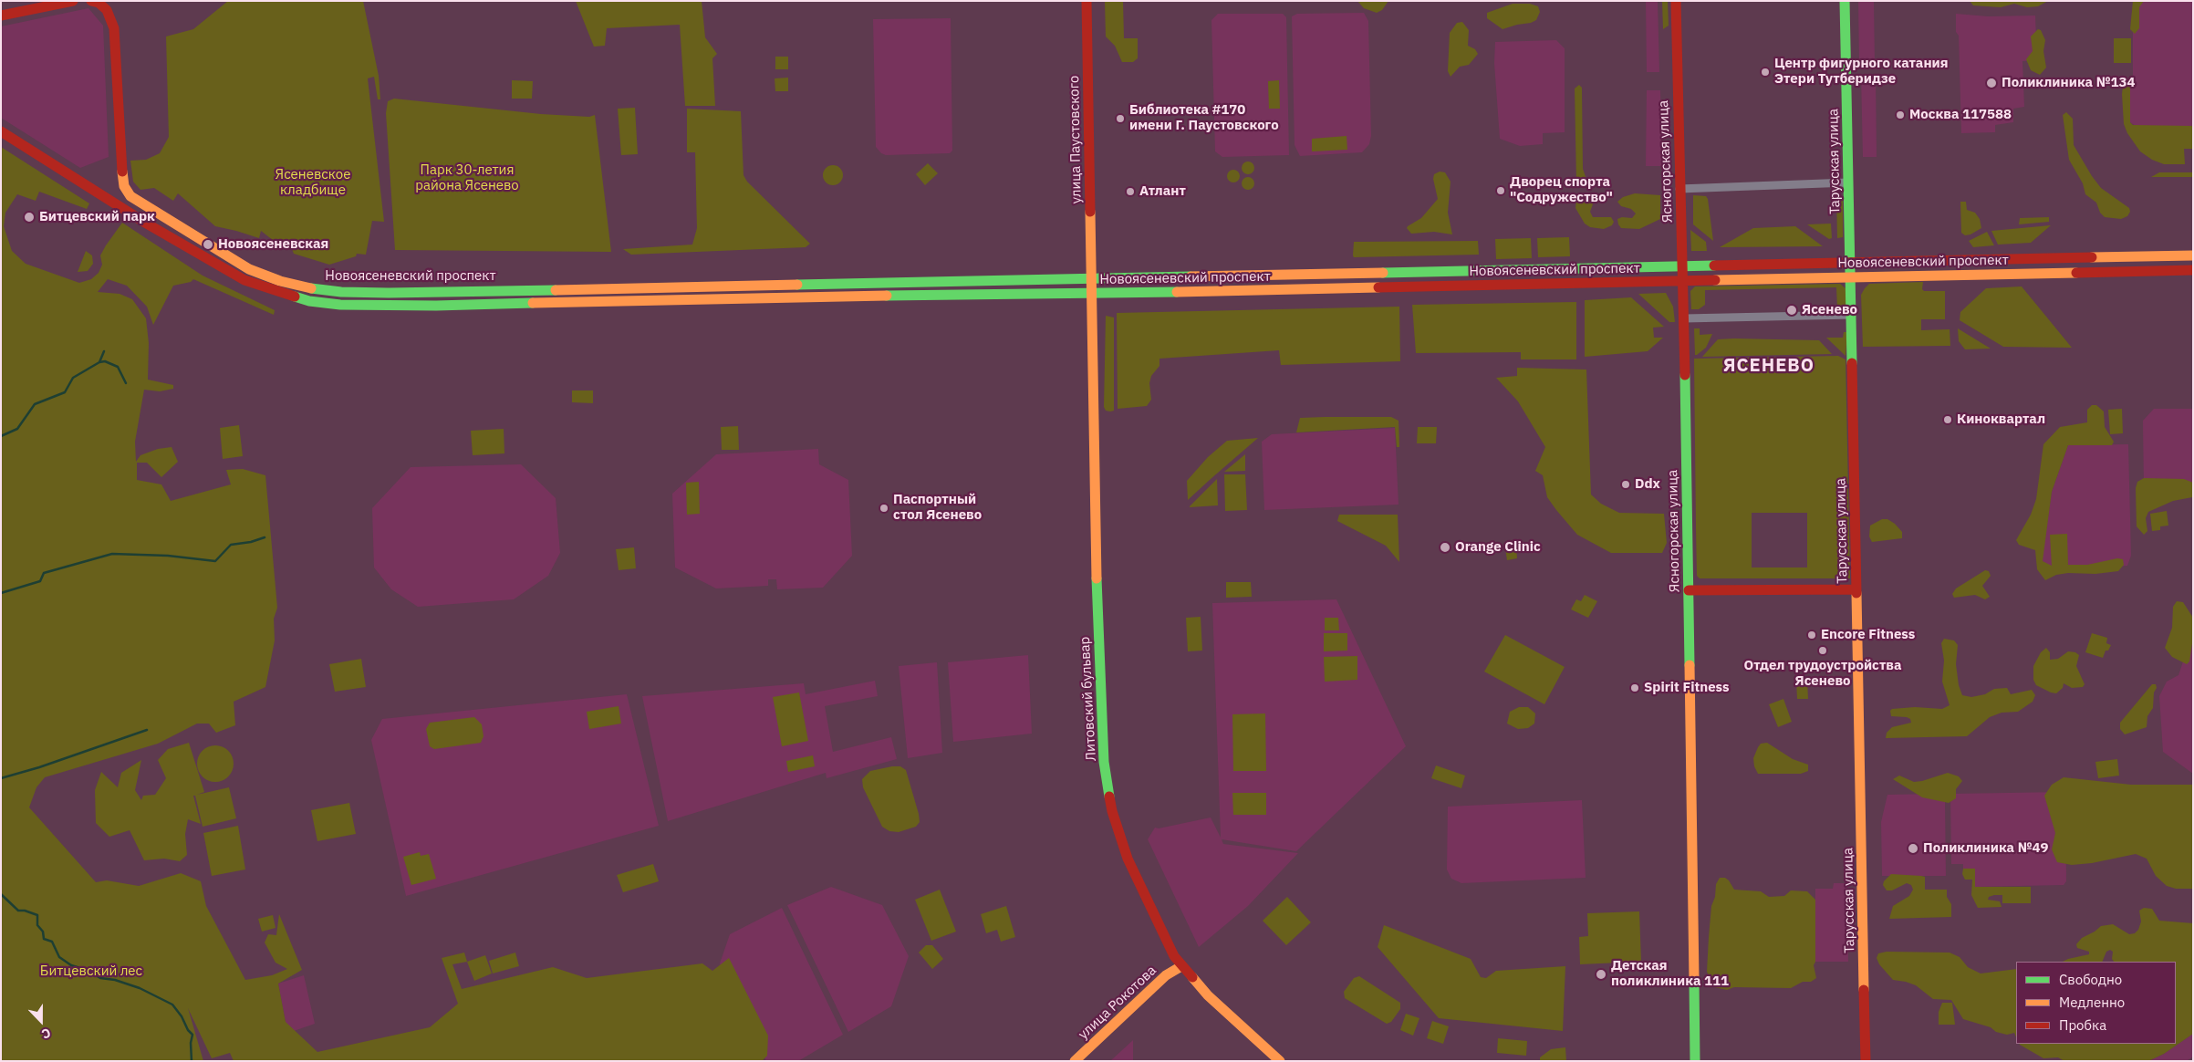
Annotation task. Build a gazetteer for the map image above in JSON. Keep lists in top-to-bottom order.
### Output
{
  "streets": {
    "main road": [
      "улица Паустовского",
      "Ясногорская улица",
      "Тарусская улица",
      "Новоясеневский проспект",
      "Литовский бульвар",
      "улица Рокотова"
    ]
  },
  "crossings": [
    ["улица Паустовского", "Новоясеневский проспект"],
    ["улица Паустовского", "Литовский бульвар"],
    ["Ясногорская улица", "Новоясеневский проспект"],
    ["Тарусская улица", "Новоясеневский проспект"],
    ["Новоясеневский проспект", "Литовский бульвар"],
    ["Литовский бульвар", "улица Рокотова"]
  ],
  "districts": ["ЯСЕНЕВО"],
  "parks": ["Парк 30-летия района Ясенево", "Ясеневское кладбище", "Битцевский лес"],
  "places": [
    "Центр фигурного катания Этери Тутберидзе",
    "Поликлиника №134",
    "Москва 117588",
    "Библиотека #170 имени Г. Паустовского",
    "Дворец спорта \"Содружество\"",
    "Атлант",
    "Битцевский парк",
    "Новоясеневская",
    "Ясенево",
    "Киноквартал",
    "Ddx",
    "Паспортный стол Ясенево",
    "Orange Clinic",
    "Encore Fitness",
    "Отдел трудоустройства Ясенево",
    "Spirit Fitness",
    "Поликлиника №49",
    "Детская поликлиника 111"
  ],
  "legend": ["Свободно", "Медленно", "Пробка"],
  "north": "bottom"
}
